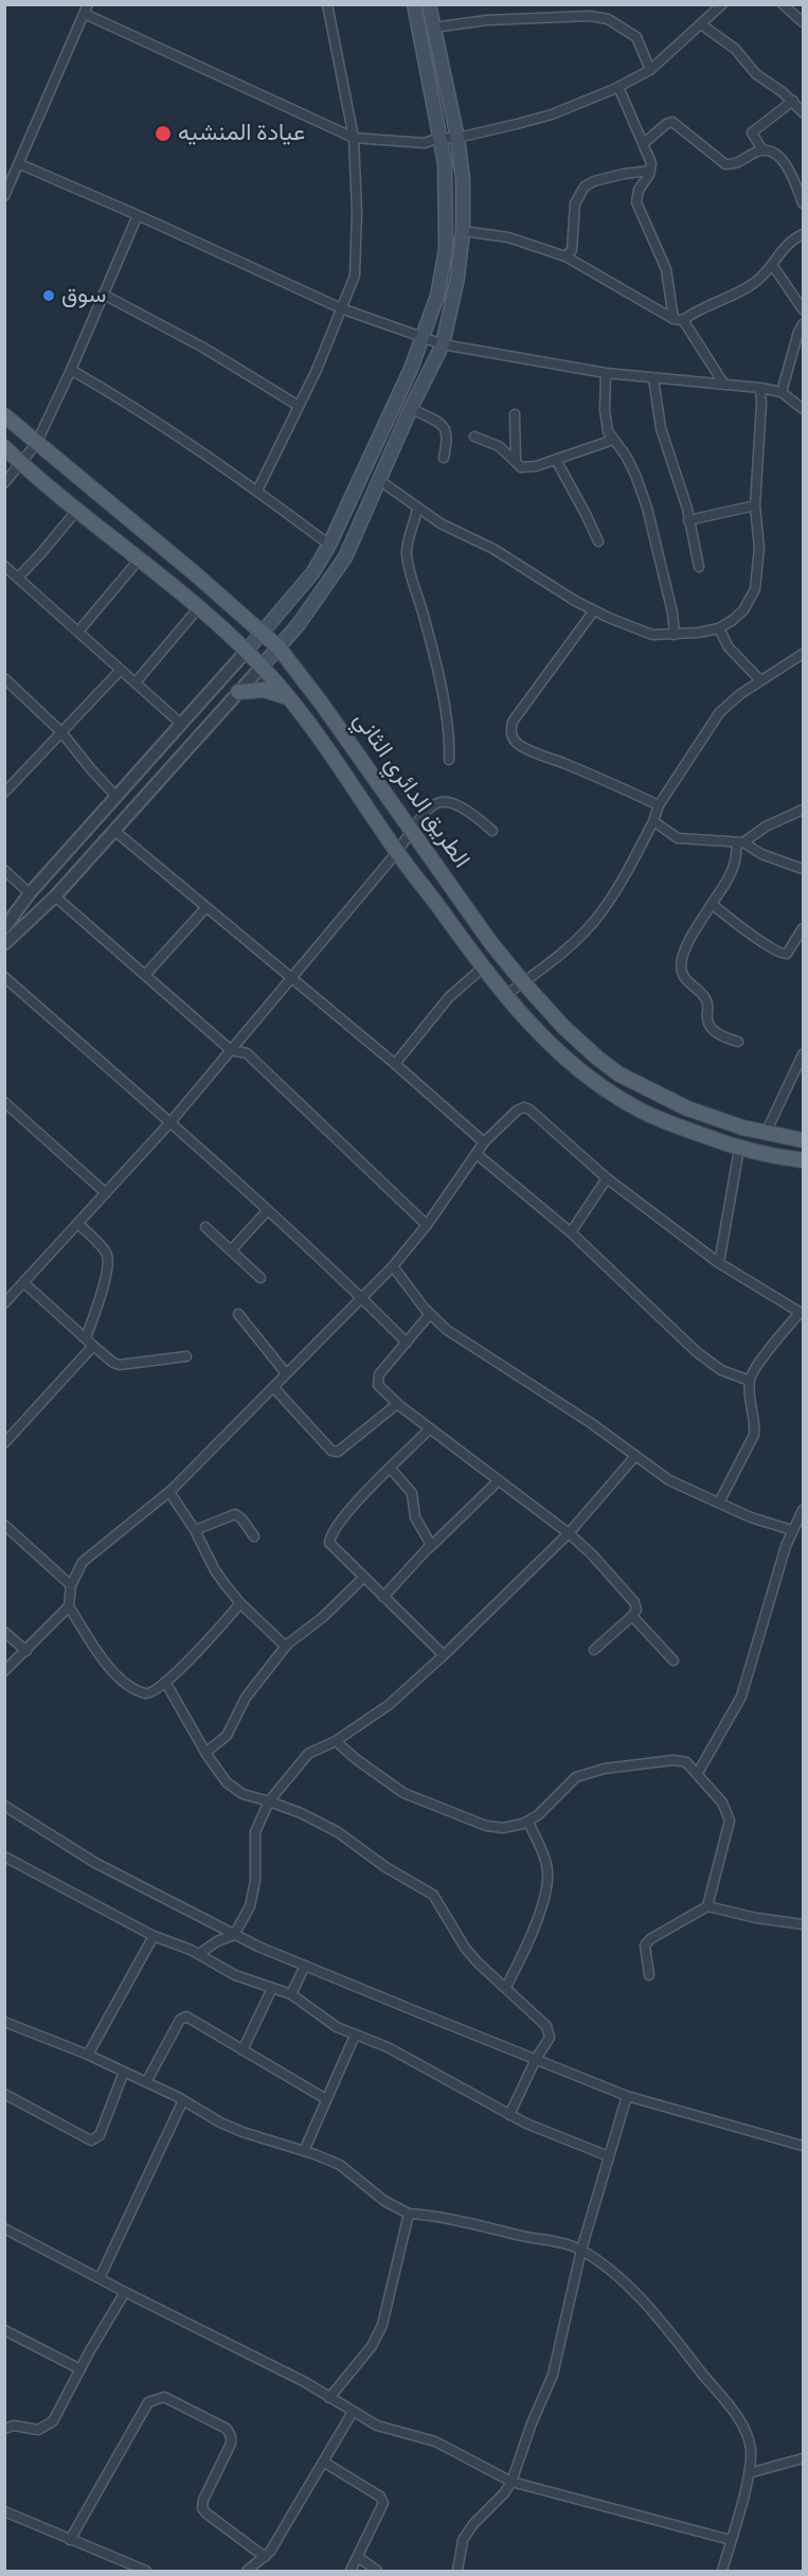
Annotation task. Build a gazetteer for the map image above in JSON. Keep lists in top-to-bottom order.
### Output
{
  "streets": {
    "main road": ["الطريق الدائري الثاني"]
  },
  "places": ["عيادة المنشيه", "سوق"]
}
